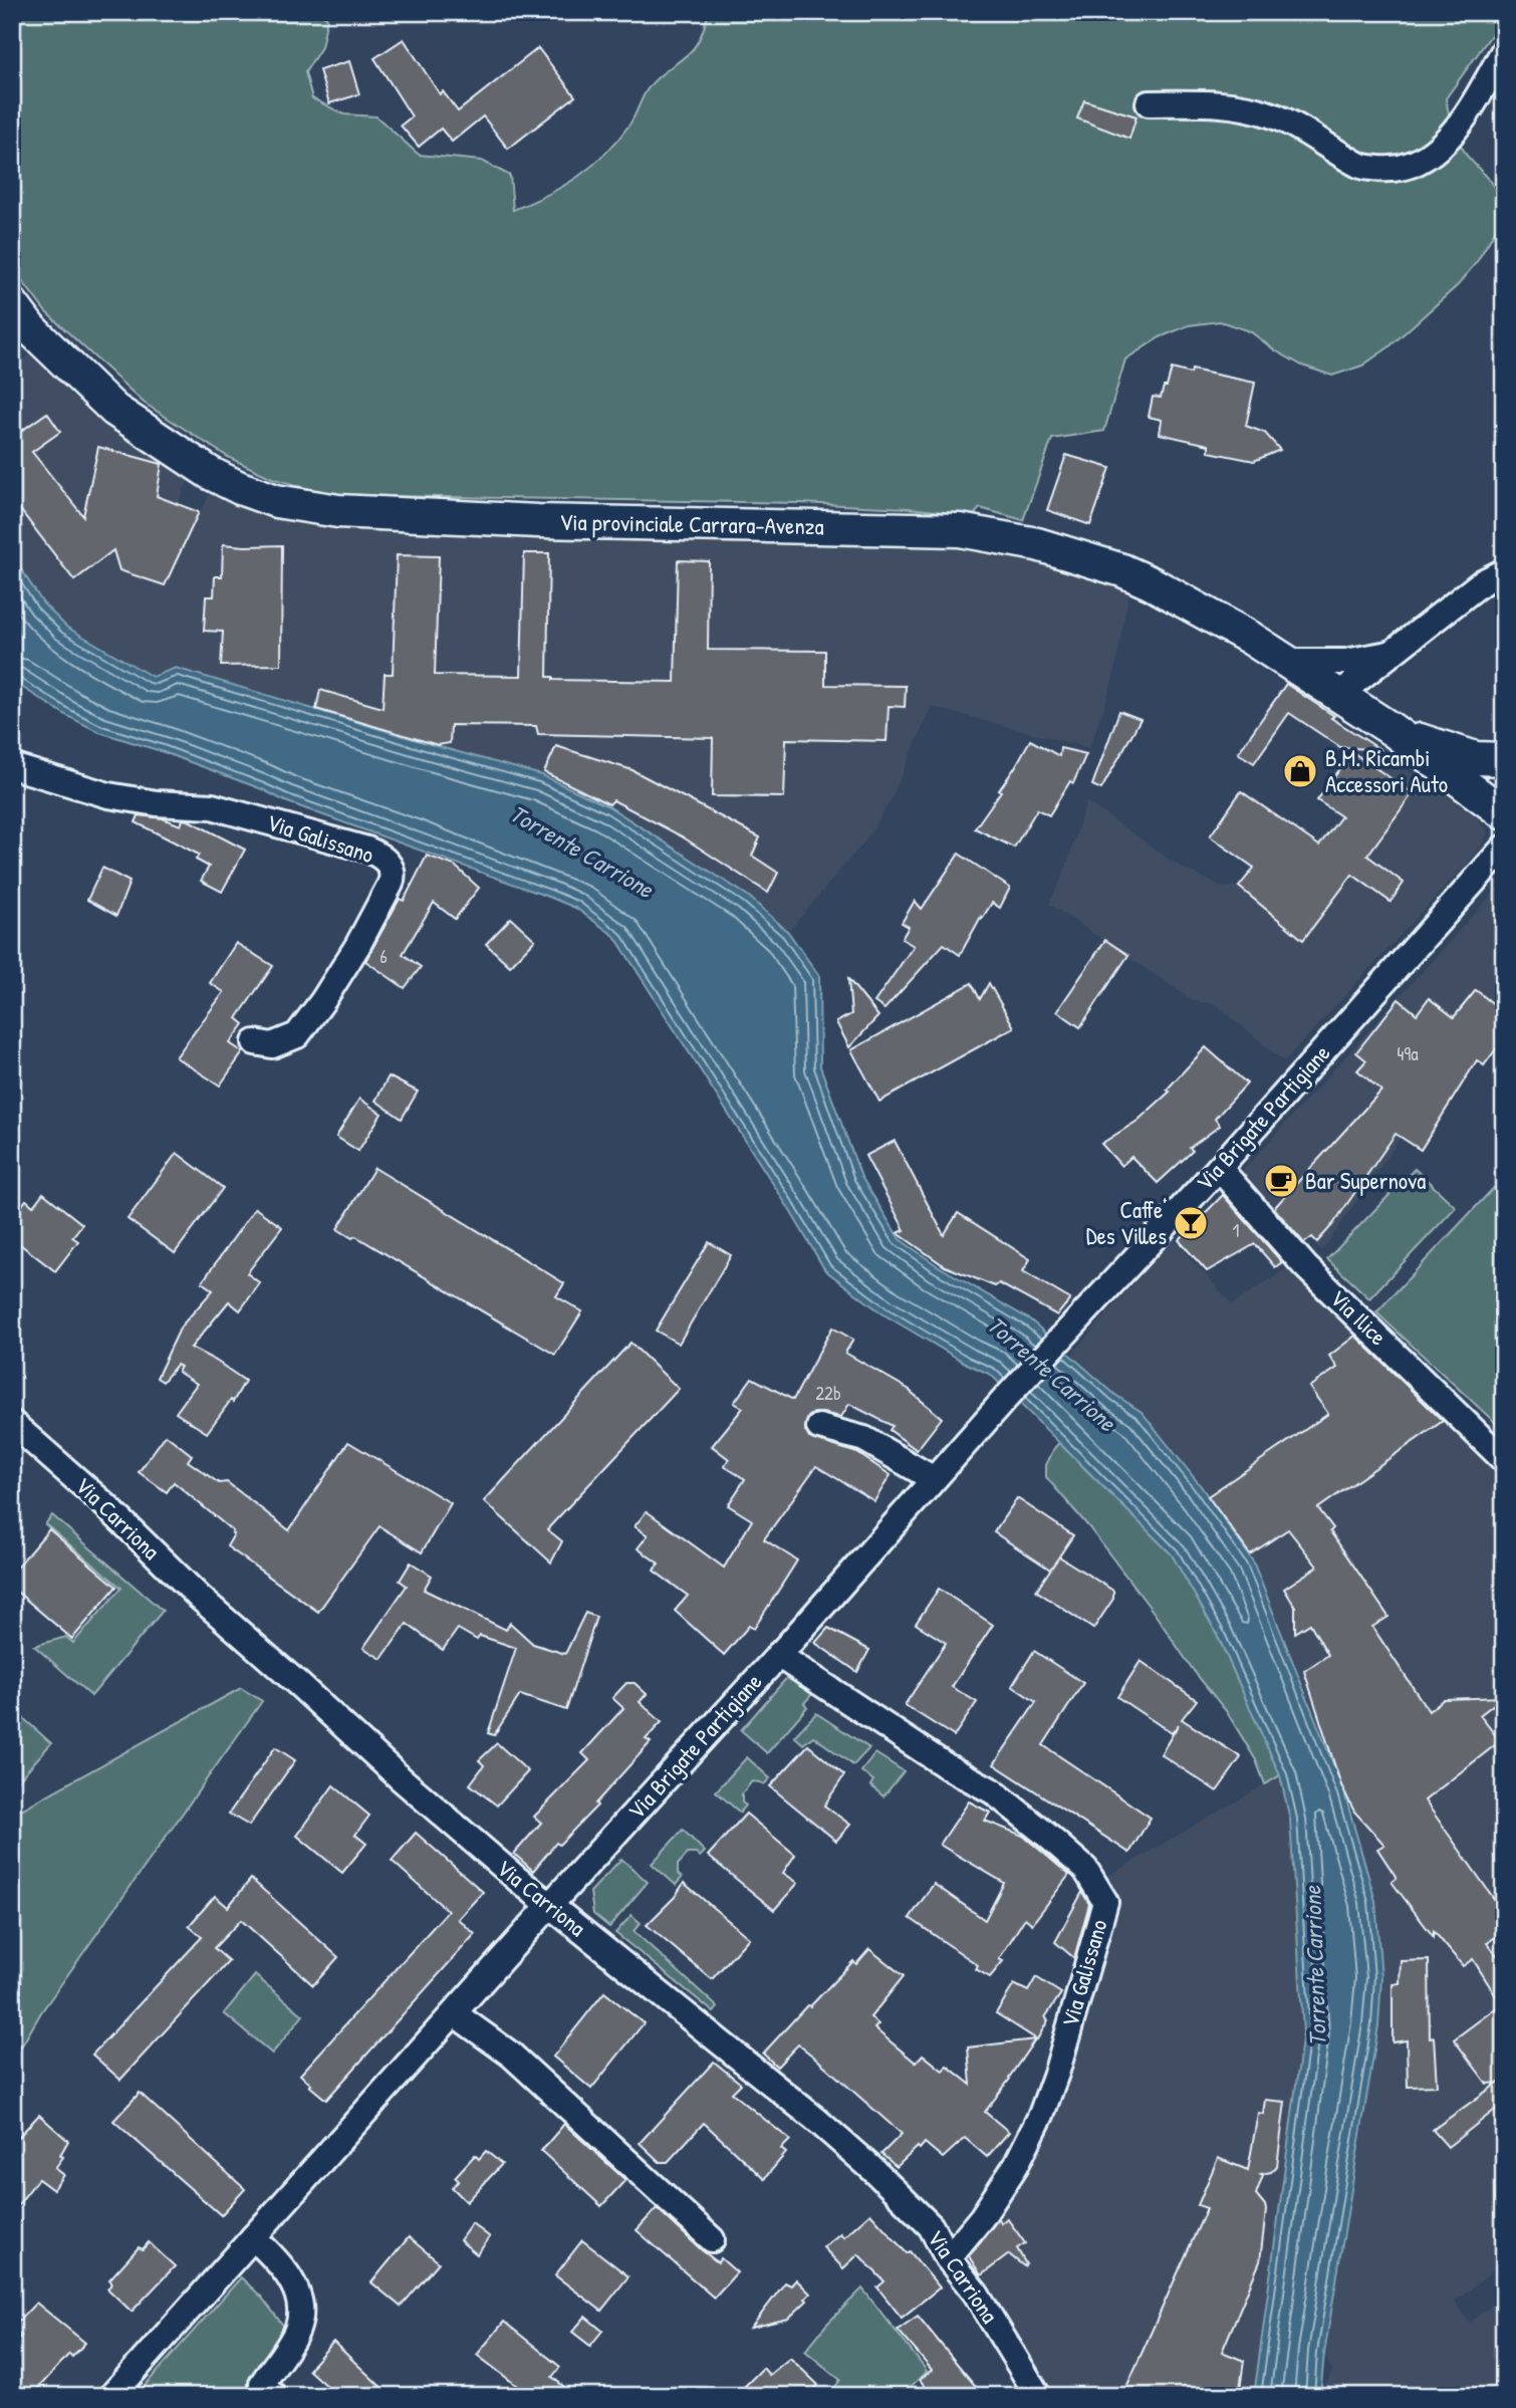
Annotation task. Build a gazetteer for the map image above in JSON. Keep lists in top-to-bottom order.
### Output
{
  "streets": {
    "main road": ["Via provinciale Carrara-Avenza"],
    "street": [
      "Via Galissano",
      "Via Brigate Partigiane",
      "Via Ilice",
      "Via Carriona"
    ]
  },
  "crossings": [
    ["Via Galissano", "Via Brigate Partigiane"],
    ["Via Galissano", "Via Carriona"],
    ["Via Brigate Partigiane", "Via Ilice"],
    ["Via Brigate Partigiane", "Via Carriona"]
  ],
  "water": ["Torrente Carrione"],
  "places": {
    "shop": ["B.M. Ricambi Accessori Auto"],
    "cafe": ["Bar Supernova"],
    "bar": ["Caffe' Des Villes"]
  },
  "house_numbers": [
    "6",
    "49a",
    "1",
    "22b"
  ]
}
